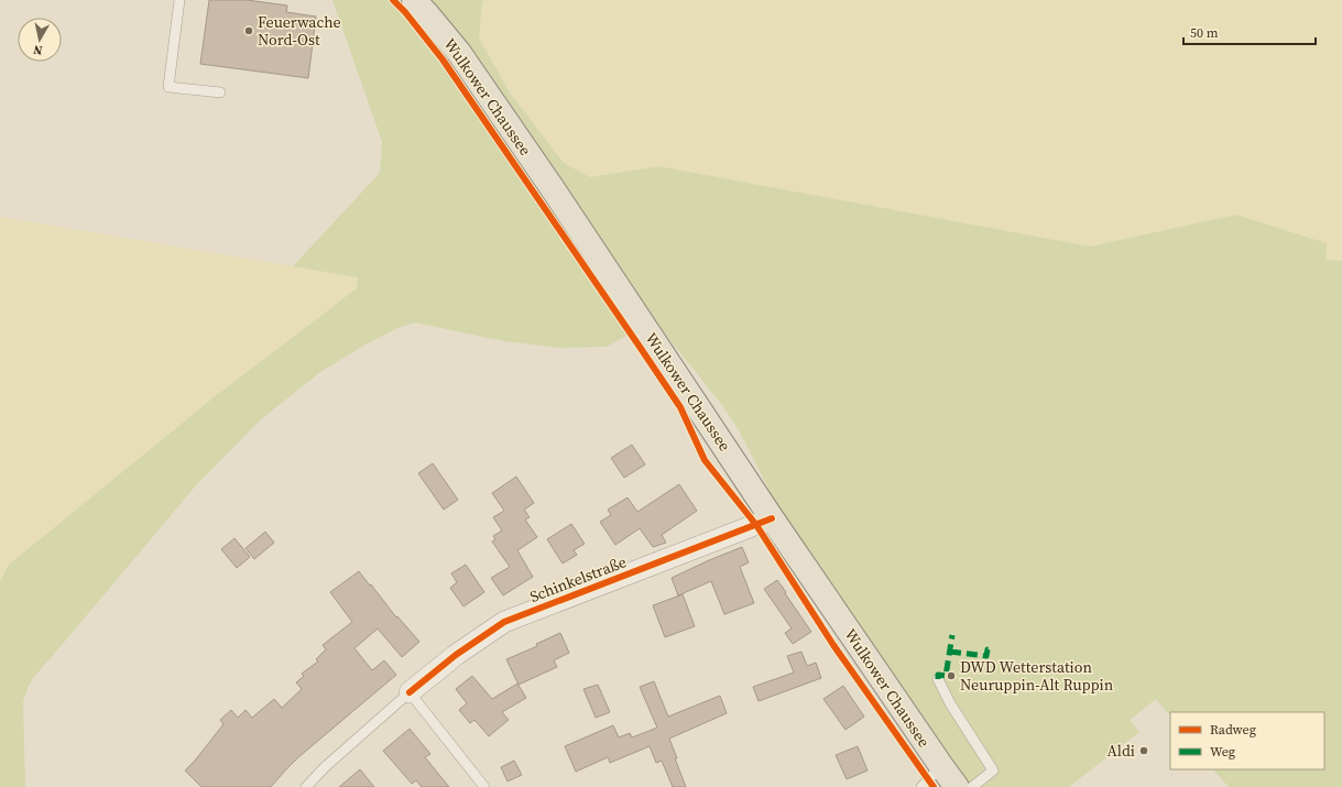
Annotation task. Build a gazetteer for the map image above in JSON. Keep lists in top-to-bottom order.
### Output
{
  "streets": {
    "main road": ["Wulkower Chaussee"],
    "street": ["Schinkelstraße"]
  },
  "crossings": [
    ["Wulkower Chaussee", "Schinkelstraße"]
  ],
  "places": ["Feuerwache Nord-Ost", "DWD Wetterstation Neuruppin-Alt Ruppin", "Aldi"],
  "legend": ["Radweg", "Weg"],
  "scale_bar": "50 m",
  "north": "bottom"
}
